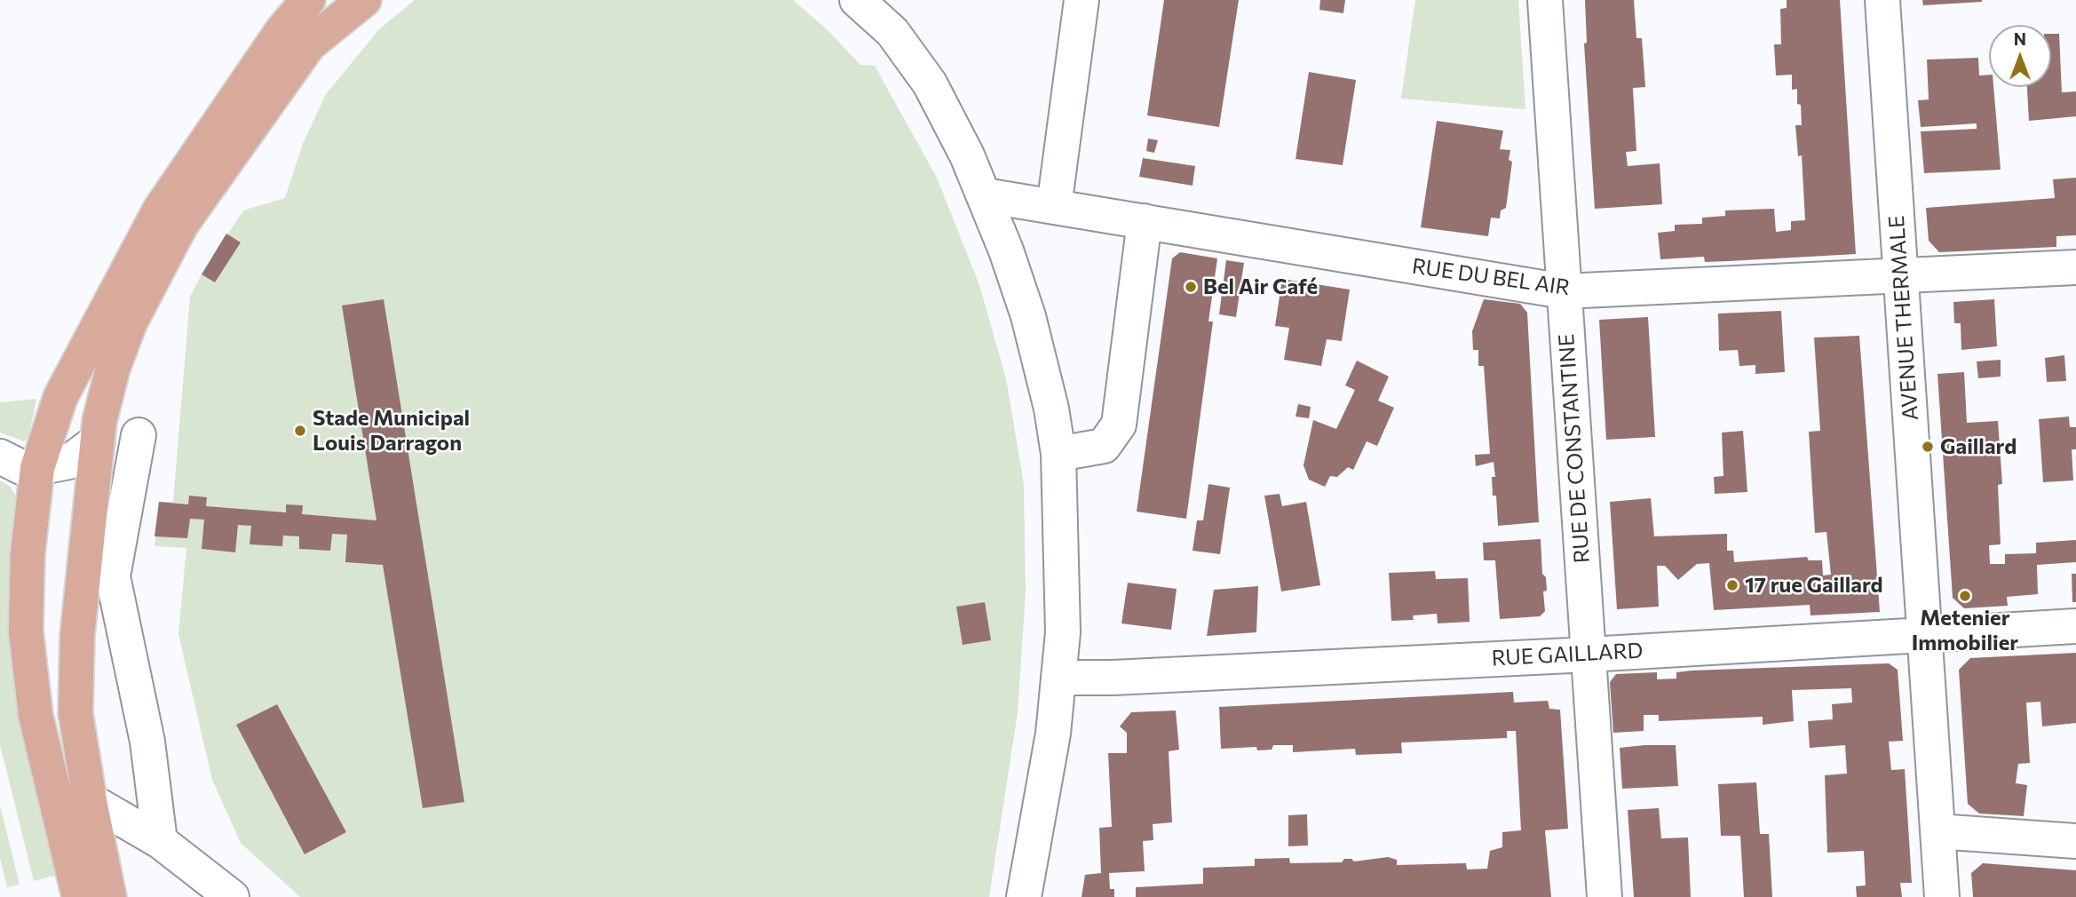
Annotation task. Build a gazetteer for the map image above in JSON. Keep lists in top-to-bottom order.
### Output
{
  "streets": {
    "street": [
      "RUE DU BEL AIR",
      "AVENUE THERMALE",
      "RUE DE CONSTANTINE",
      "RUE GAILLARD"
    ]
  },
  "crossings": [
    ["RUE DU BEL AIR", "AVENUE THERMALE"],
    ["RUE DU BEL AIR", "RUE DE CONSTANTINE"],
    ["AVENUE THERMALE", "RUE GAILLARD"],
    ["RUE DE CONSTANTINE", "RUE GAILLARD"]
  ],
  "places": [
    "Bel Air Café",
    "Stade Municipal Louis Darragon",
    "Gaillard",
    "17 rue Gaillard",
    "Metenier Immobilier"
  ],
  "north": "top"
}
